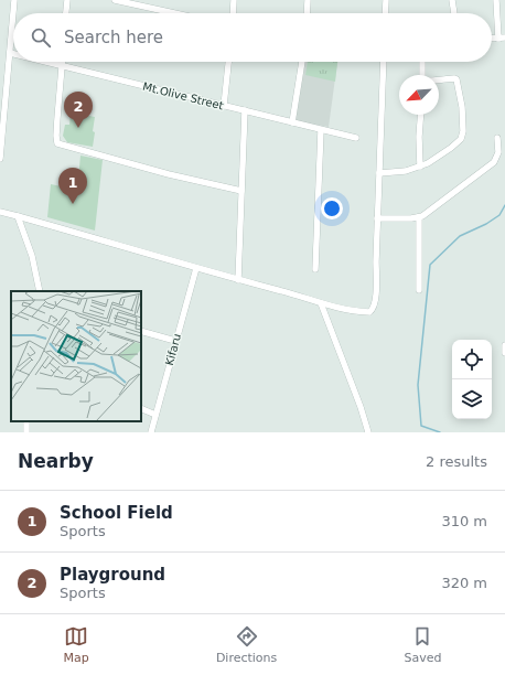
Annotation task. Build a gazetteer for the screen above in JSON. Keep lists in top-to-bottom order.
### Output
{
  "streets": {
    "street": ["Mt.Olive Street", "Kifaru"]
  },
  "north": "bottom left",
  "page": {
    "search": "Search here",
    "pins": ["2", "1"],
    "heading": ["Nearby", "2 results"],
    "list": [
      {
        "mark": "1",
        "name": "School Field",
        "note": "Sports",
        "value": "310 m"
      },
      {
        "mark": "2",
        "name": "Playground",
        "note": "Sports",
        "value": "320 m"
      }
    ],
    "nav": ["Map", "Directions", "Saved"]
  }
}
